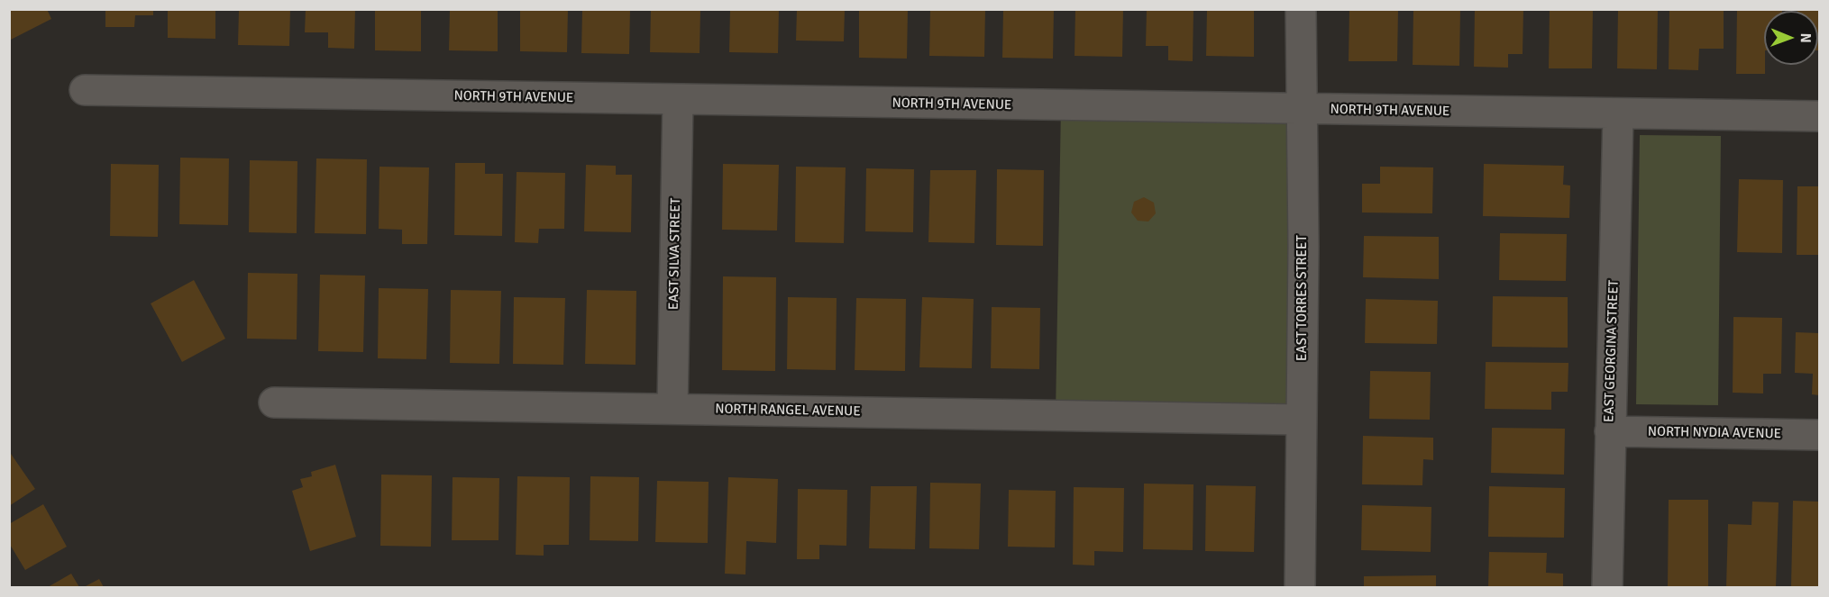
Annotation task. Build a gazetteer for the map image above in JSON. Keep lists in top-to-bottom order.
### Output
{
  "streets": {
    "street": [
      "NORTH 9TH AVENUE",
      "EAST SILVA STREET",
      "EAST TORRES STREET",
      "EAST GEORGINA STREET",
      "NORTH RANGEL AVENUE",
      "NORTH NYDIA AVENUE"
    ]
  },
  "crossings": [
    ["NORTH 9TH AVENUE", "EAST SILVA STREET"],
    ["NORTH 9TH AVENUE", "EAST TORRES STREET"],
    ["NORTH 9TH AVENUE", "EAST GEORGINA STREET"],
    ["EAST SILVA STREET", "NORTH RANGEL AVENUE"],
    ["EAST TORRES STREET", "NORTH RANGEL AVENUE"],
    ["EAST GEORGINA STREET", "NORTH NYDIA AVENUE"]
  ],
  "north": "right"
}
